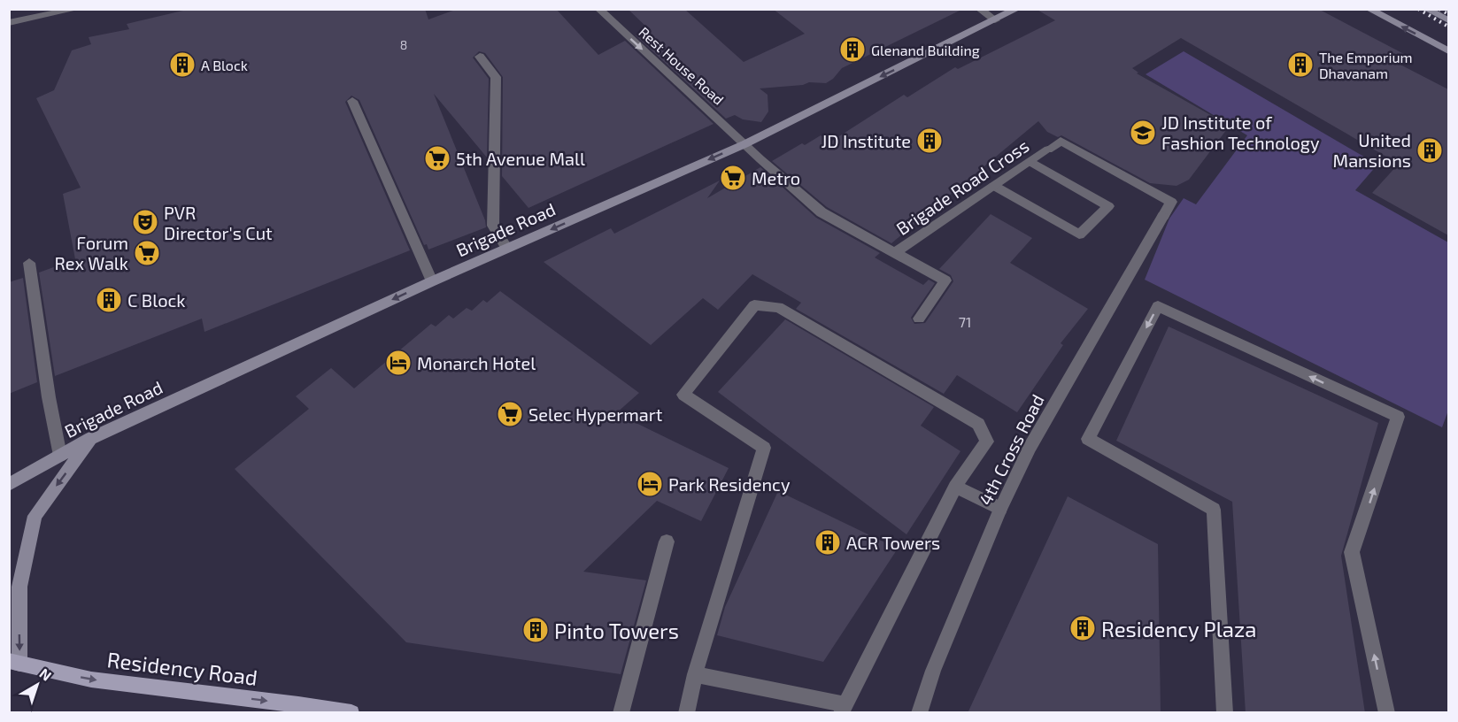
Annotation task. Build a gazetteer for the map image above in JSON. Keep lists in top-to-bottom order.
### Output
{
  "streets": {
    "main road": ["Brigade Road", "Residency Road"],
    "street": ["Rest House Road", "Brigade Road Cross", "4th Cross Road"]
  },
  "crossings": [
    ["Rest House Road", "Brigade Road Cross"],
    ["Rest House Road", "Brigade Road"],
    ["Brigade Road Cross", "Brigade Road"],
    ["Brigade Road Cross", "4th Cross Road"]
  ],
  "one_way": ["Rest House Road", "Brigade Road", "Residency Road"],
  "places": {
    "building": [
      "Glenand Building",
      "A Block",
      "The Emporium Dhavanam",
      "JD Institute",
      "United Mansions",
      "C Block",
      "ACR Towers",
      "Residency Plaza",
      "Pinto Towers"
    ],
    "school or university": ["JD Institute of Fashion Technology"],
    "supermarket": [
      "5th Avenue Mall",
      "Metro",
      "Forum Rex Walk",
      "Selec Hypermart"
    ],
    "theatre": ["PVR Director's Cut"],
    "hotel": ["Monarch Hotel", "Park Residency"]
  },
  "house_numbers": ["8", "71"],
  "north": "top right"
}
